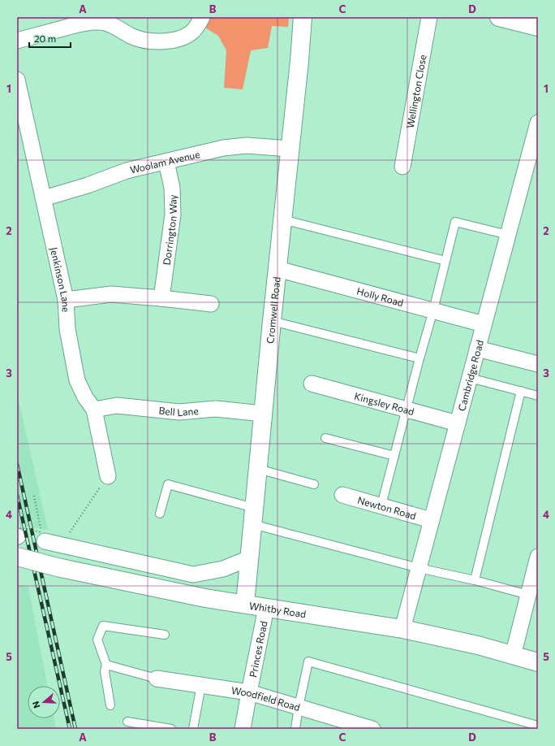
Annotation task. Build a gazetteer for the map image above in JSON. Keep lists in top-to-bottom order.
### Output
{
  "streets": {
    "street": [
      "Wellington Close",
      "Woolam Avenue",
      "Dorrington Way",
      "Jenkinson Lane",
      "Holly Road",
      "Cromwell Road",
      "Cambridge Road",
      "Kingsley Road",
      "Bell Lane",
      "Newton Road",
      "Whitby Road",
      "Princes Road",
      "Woodfield Road"
    ]
  },
  "crossings": [
    ["Woolam Avenue", "Dorrington Way"],
    ["Woolam Avenue", "Jenkinson Lane"],
    ["Woolam Avenue", "Cromwell Road"],
    ["Jenkinson Lane", "Bell Lane"],
    ["Holly Road", "Cromwell Road"],
    ["Holly Road", "Cambridge Road"],
    ["Cromwell Road", "Bell Lane"],
    ["Cromwell Road", "Whitby Road"],
    ["Cambridge Road", "Kingsley Road"],
    ["Cambridge Road", "Newton Road"],
    ["Cambridge Road", "Whitby Road"],
    ["Whitby Road", "Princes Road"],
    ["Princes Road", "Woodfield Road"]
  ],
  "scale_bar": "20 m",
  "north": "left",
  "grid": {
    "columns": [
      "A",
      "B",
      "C",
      "D"
    ],
    "rows": [
      "1",
      "2",
      "3",
      "4",
      "5"
    ]
  }
}
